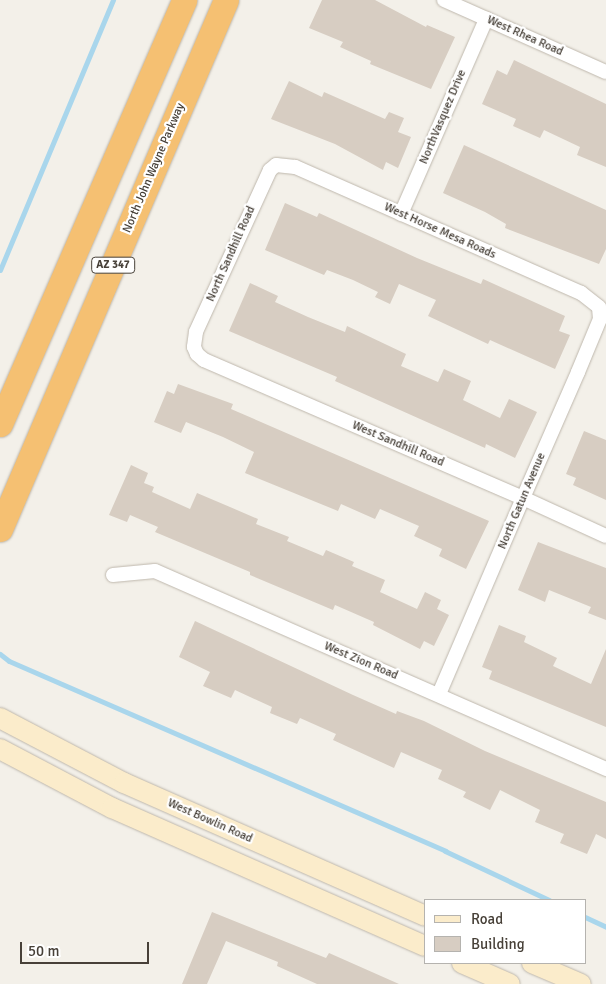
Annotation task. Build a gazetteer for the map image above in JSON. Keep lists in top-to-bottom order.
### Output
{
  "streets": {
    "highway": ["North John Wayne Parkway", "AZ 347"],
    "street": [
      "West Rhea Road",
      "NorthVasquez Drive",
      "West Horse Mesa Roads",
      "North Sandhill Road",
      "West Sandhill Road",
      "North Gatun Avenue",
      "West Zion Road",
      "West Bowlin Road"
    ]
  },
  "crossings": [
    ["West Rhea Road", "NorthVasquez Drive"],
    ["NorthVasquez Drive", "West Horse Mesa Roads"],
    ["West Horse Mesa Roads", "North Sandhill Road"],
    ["West Horse Mesa Roads", "North Gatun Avenue"],
    ["North Sandhill Road", "West Sandhill Road"],
    ["West Sandhill Road", "North Gatun Avenue"],
    ["North Gatun Avenue", "West Zion Road"]
  ],
  "legend": ["Road", "Building"],
  "scale_bar": "50 m"
}
